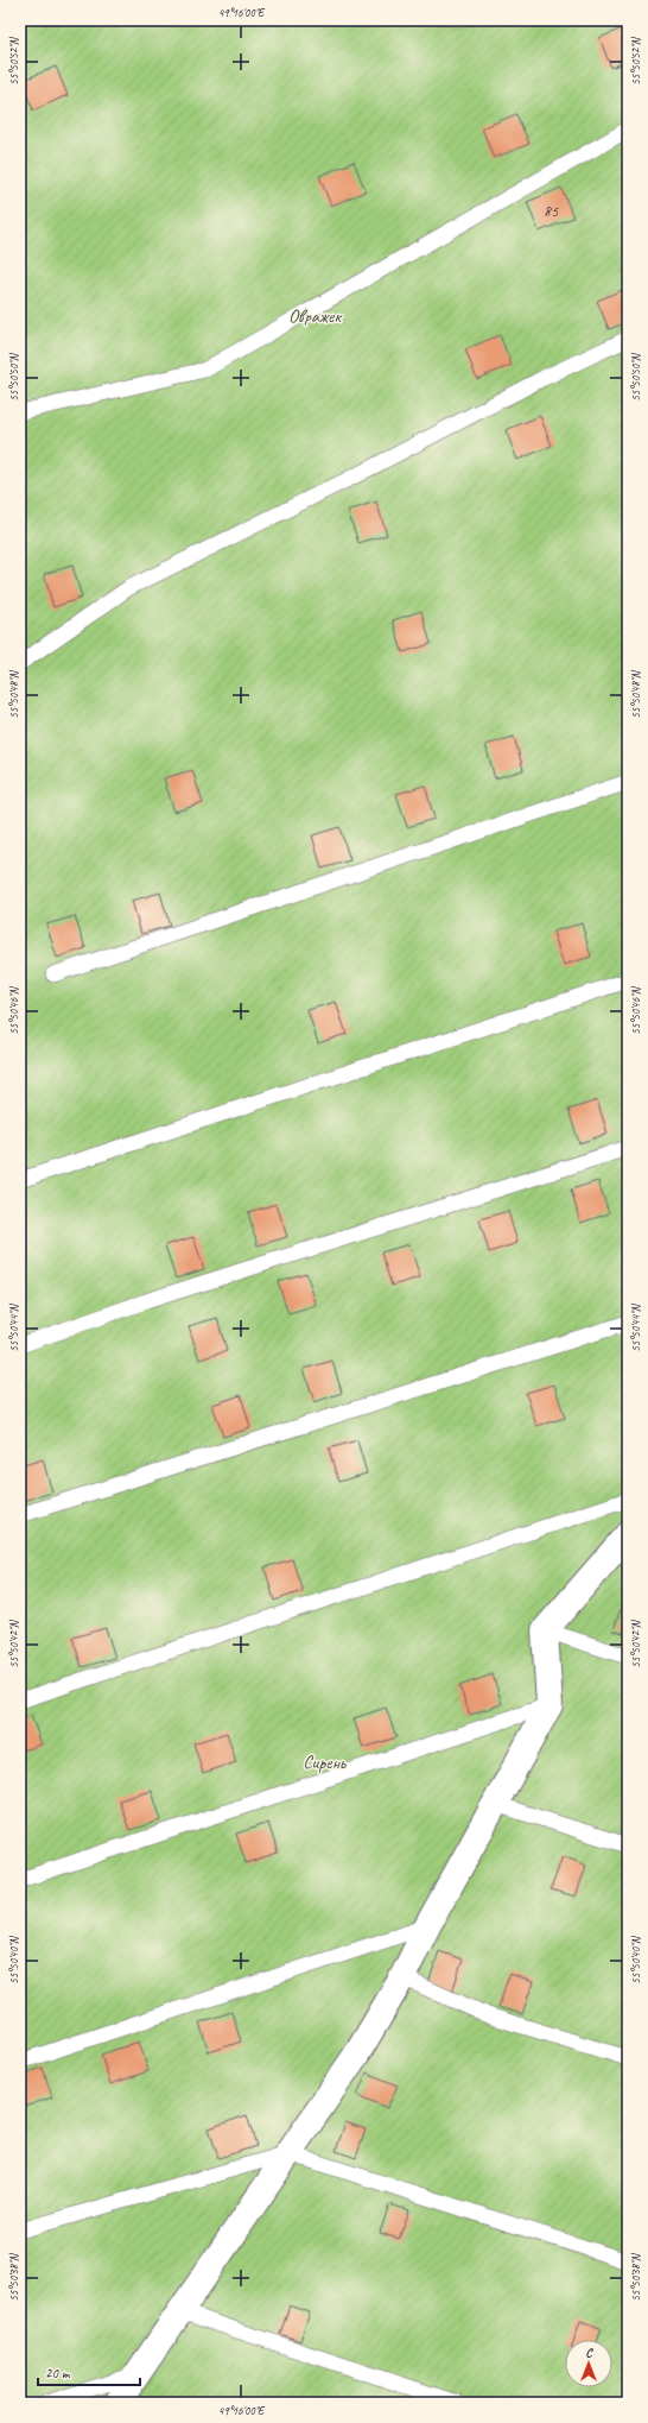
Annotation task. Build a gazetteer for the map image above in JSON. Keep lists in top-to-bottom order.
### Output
{
  "parks": ["Овражек", "Сирень"],
  "house_numbers": ["85"],
  "scale_bar": "20 m",
  "north": "top",
  "coordinates": [
    "49°16'00\"E",
    "55°50'52\"N",
    "55°50'50\"N",
    "55°50'48\"N",
    "55°50'46\"N",
    "55°50'44\"N",
    "55°50'42\"N",
    "55°50'40\"N",
    "55°50'38\"N"
  ]
}
